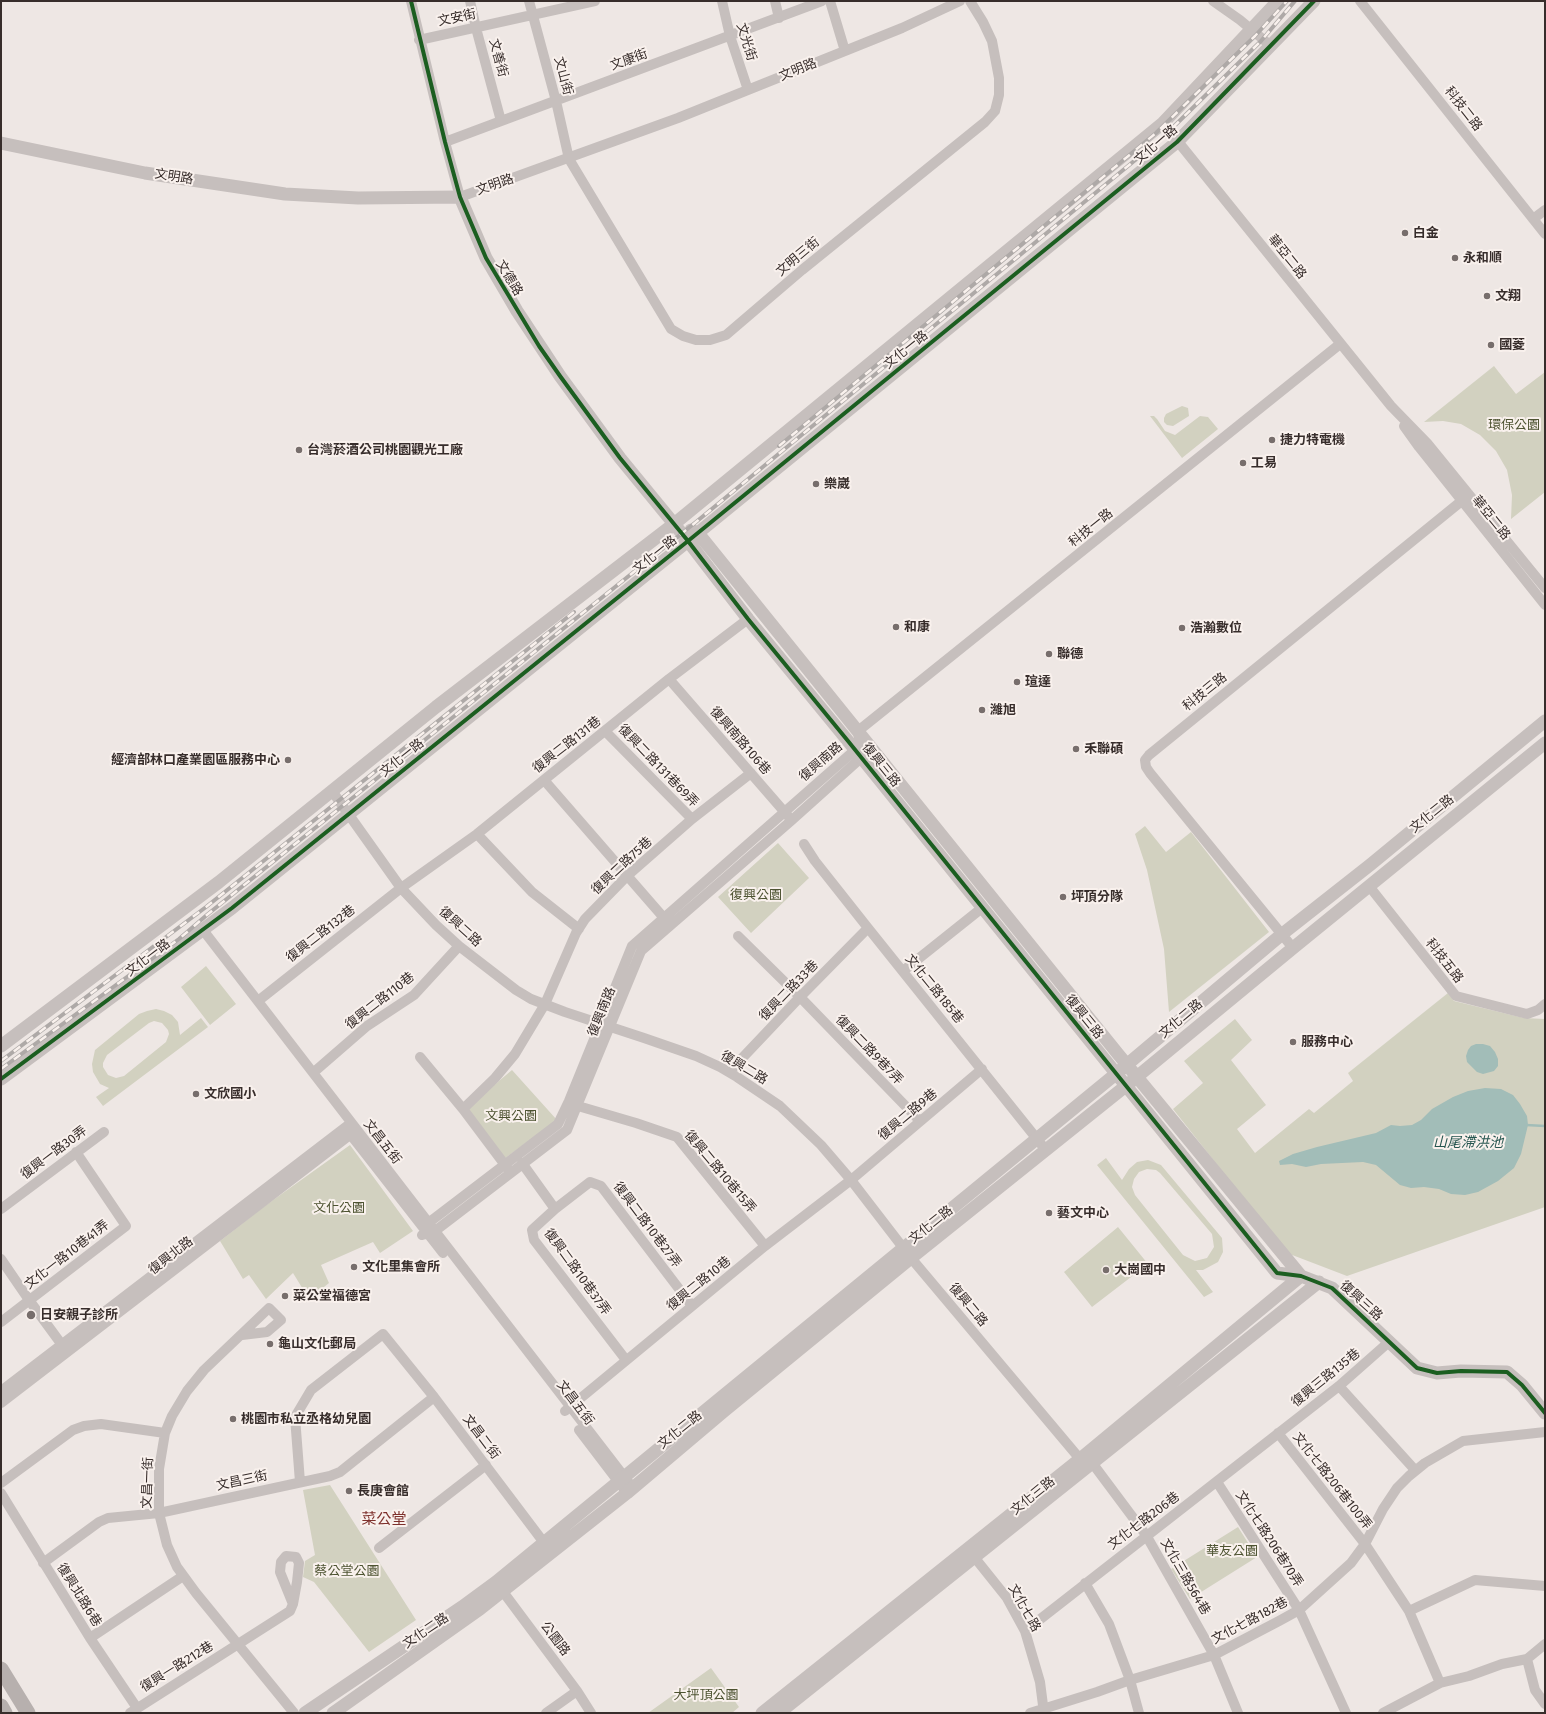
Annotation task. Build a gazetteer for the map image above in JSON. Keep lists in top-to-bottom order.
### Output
{
  "streets": {
    "street": [
      "文安街",
      "文光街",
      "文善街",
      "文康街",
      "文明路",
      "文山街",
      "科技二路",
      "文化一路",
      "文明三街",
      "華亞二路",
      "文德路",
      "科技一路",
      "科技三路",
      "復興南路106巷",
      "復興二路131巷",
      "復興南路",
      "復興三路",
      "復興二路131巷69弄",
      "文化二路",
      "復興二路75巷",
      "復興二路",
      "復興二路132巷",
      "科技五路",
      "文化二路185巷",
      "復興二路33巷",
      "復興二路110巷",
      "復興二路9巷7弄",
      "復興二路9巷",
      "文昌五街",
      "復興一路30弄",
      "復興二路10巷15弄",
      "復興二路10巷27弄",
      "文化一路10巷41弄",
      "復興北路",
      "復興二路10巷37弄",
      "復興二路10巷",
      "復興三路135巷",
      "文昌二街",
      "文昌三街",
      "文化七路206巷100弄",
      "文昌一街",
      "文化三路",
      "文化七路206巷",
      "文化七路206巷70弄",
      "文化三路564巷",
      "復興北路6巷",
      "文化七路",
      "文化七路182巷",
      "公園路",
      "復興一路212巷"
    ]
  },
  "crossings": [
    ["文安街", "文善街"],
    ["文安街", "文山街"],
    ["文安街", "文德路"],
    ["文光街", "文康街"],
    ["文光街", "文明路"],
    ["文善街", "文康街"],
    ["文康街", "文山街"],
    ["文康街", "文德路"],
    ["文明路", "文山街"],
    ["文明路", "文明三街"],
    ["文明路", "文德路"],
    ["文山街", "文明三街"],
    ["文化一路", "華亞二路"],
    ["文化一路", "文德路"],
    ["文化一路", "復興三路"],
    ["文化一路", "復興二路"],
    ["文化一路", "文昌五街"],
    ["華亞二路", "科技一路"],
    ["華亞二路", "科技三路"],
    ["科技一路", "復興南路"],
    ["科技一路", "復興三路"],
    ["科技三路", "文化二路"],
    ["復興南路106巷", "復興二路131巷"],
    ["復興南路106巷", "復興南路"],
    ["復興南路106巷", "復興二路75巷"],
    ["復興二路131巷", "復興三路"],
    ["復興二路131巷", "復興二路131巷69弄"],
    ["復興二路131巷", "復興二路"],
    ["復興二路131巷", "復興二路132巷"],
    ["復興南路", "復興三路"],
    ["復興南路", "復興二路"],
    ["復興南路", "文昌五街"],
    ["復興南路", "復興二路10巷15弄"],
    ["復興南路", "復興二路10巷37弄"],
    ["復興三路", "文化二路"],
    ["復興三路", "復興三路135巷"],
    ["復興三路", "文化三路"],
    ["復興二路131巷69弄", "復興二路75巷"],
    ["文化二路", "復興二路"],
    ["文化二路", "科技五路"],
    ["文化二路", "文化二路185巷"],
    ["文化二路", "文昌五街"],
    ["文化二路", "文昌二街"],
    ["文化二路", "公園路"],
    ["復興二路75巷", "復興二路"],
    ["復興二路", "復興二路132巷"],
    ["復興二路", "復興二路33巷"],
    ["復興二路", "復興二路110巷"],
    ["復興二路", "復興二路9巷"],
    ["復興二路", "復興二路10巷"],
    ["復興二路", "文化三路"],
    ["復興二路132巷", "文昌五街"],
    ["文化二路185巷", "復興二路33巷"],
    ["文化二路185巷", "復興二路9巷"],
    ["復興二路33巷", "復興二路9巷7弄"],
    ["復興二路110巷", "文昌五街"],
    ["復興二路9巷7弄", "復興二路9巷"],
    ["復興二路9巷", "復興二路10巷"],
    ["文昌五街", "復興北路"],
    ["文昌五街", "復興二路10巷"],
    ["復興一路30弄", "文化一路10巷41弄"],
    ["復興二路10巷15弄", "復興二路10巷"],
    ["復興二路10巷27弄", "復興二路10巷37弄"],
    ["復興二路10巷27弄", "復興二路10巷"],
    ["復興二路10巷37弄", "復興二路10巷"],
    ["復興三路135巷", "文化七路206巷100弄"],
    ["復興三路135巷", "文化七路206巷"],
    ["文昌二街", "文昌三街"],
    ["文昌三街", "文昌一街"],
    ["文昌三街", "復興北路6巷"],
    ["文化七路206巷100弄", "文化七路206巷"],
    ["文化七路206巷100弄", "文化七路182巷"],
    ["文昌一街", "復興一路212巷"],
    ["文化三路", "文化三路564巷"],
    ["文化三路", "文化七路"],
    ["文化七路206巷", "文化七路206巷70弄"],
    ["文化七路206巷", "文化三路564巷"],
    ["文化七路206巷", "文化七路"],
    ["文化七路206巷70弄", "文化七路182巷"],
    ["文化三路564巷", "文化七路182巷"],
    ["復興北路6巷", "復興一路212巷"],
    ["文化七路", "文化七路182巷"]
  ],
  "districts": ["菜公堂"],
  "water": ["山尾滯洪池"],
  "parks": [
    "環保公園",
    "復興公園",
    "文興公園",
    "文化公園",
    "華友公園",
    "蔡公堂公園",
    "大坪頂公園"
  ],
  "places": [
    "白金",
    "永和順",
    "文翔",
    "國菱",
    "捷力特電機",
    "台灣菸酒公司桃園觀光工廠",
    "工易",
    "樂崴",
    "和康",
    "浩瀚數位",
    "聯德",
    "瑄達",
    "濰旭",
    "禾聯碩",
    "經濟部林口產業園區服務中心",
    "坪頂分隊",
    "服務中心",
    "文欣國小",
    "藝文中心",
    "文化里集會所",
    "大崗國中",
    "菜公堂福德宮",
    "日安親子診所",
    "龜山文化郵局",
    "桃園市私立丞格幼兒園",
    "長庚會館"
  ]
}
